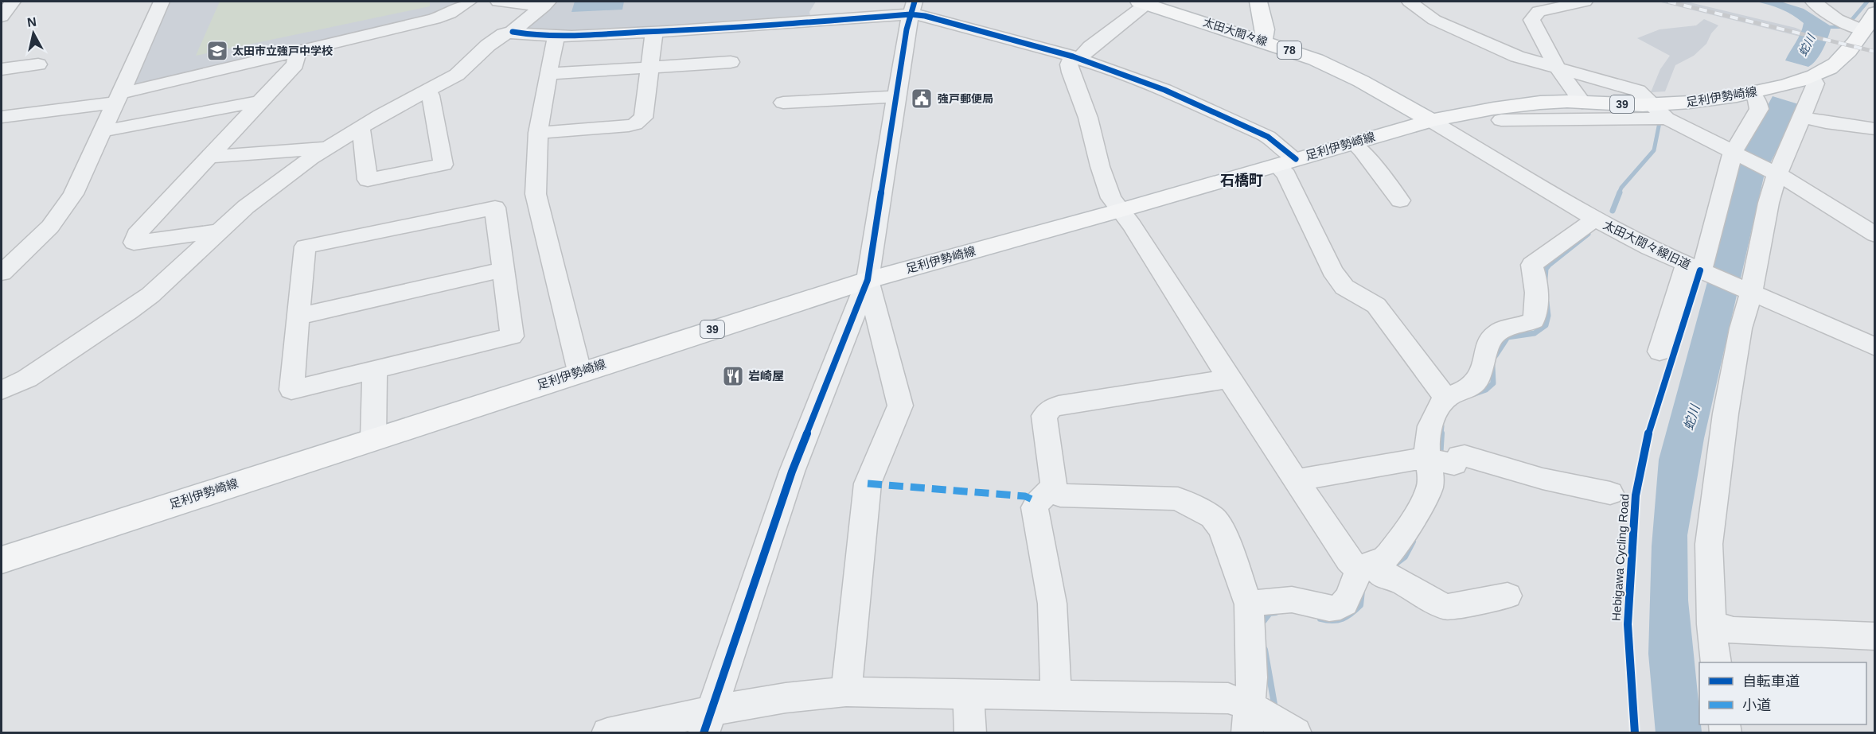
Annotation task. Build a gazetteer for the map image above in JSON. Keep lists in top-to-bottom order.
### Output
{
  "streets": {
    "main road": [
      "太田大間々線",
      "78",
      "足利伊勢崎線",
      "39"
    ],
    "street": ["太田大間々線旧道"],
    "cycle path": ["Hebigawa Cycling Road"]
  },
  "crossings": [
    ["太田大間々線", "足利伊勢崎線"],
    ["太田大間々線", "太田大間々線旧道"],
    ["足利伊勢崎線", "太田大間々線旧道"]
  ],
  "districts": ["石橋町"],
  "water": ["蛇川"],
  "places": {
    "school or university": ["太田市立強戸中学校"],
    "public building": ["強戸郵便局"],
    "restaurant": ["岩崎屋"]
  },
  "legend": ["自転車道", "小道"],
  "north": "top"
}
